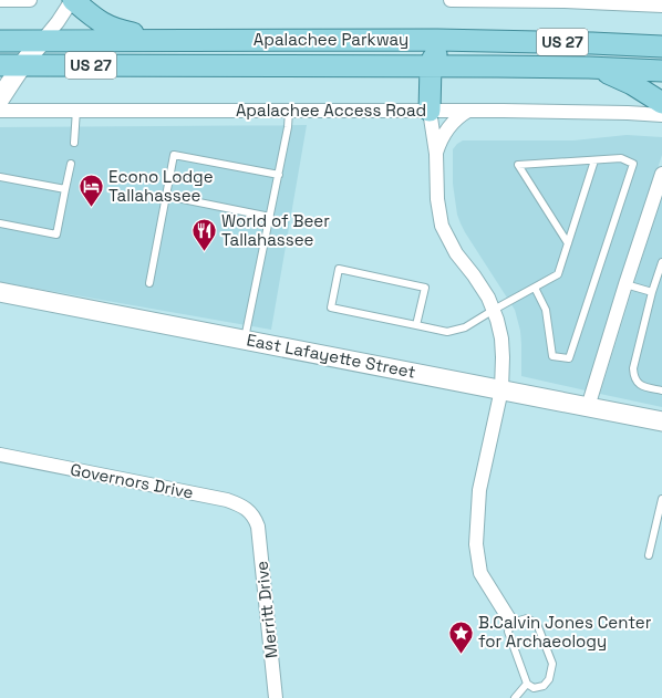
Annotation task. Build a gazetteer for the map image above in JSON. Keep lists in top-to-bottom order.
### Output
{
  "streets": {
    "main road": ["Apalachee Parkway", "US 27"],
    "street": [
      "Apalachee Access Road",
      "East Lafayette Street",
      "Governors Drive",
      "Merritt Drive"
    ]
  },
  "crossings": [
    ["Governors Drive", "Merritt Drive"]
  ],
  "places": {
    "hotel": ["Econo Lodge Tallahassee"],
    "restaurant": ["World of Beer Tallahassee"],
    "place": ["B.Calvin Jones Center for Archaeology"]
  }
}
